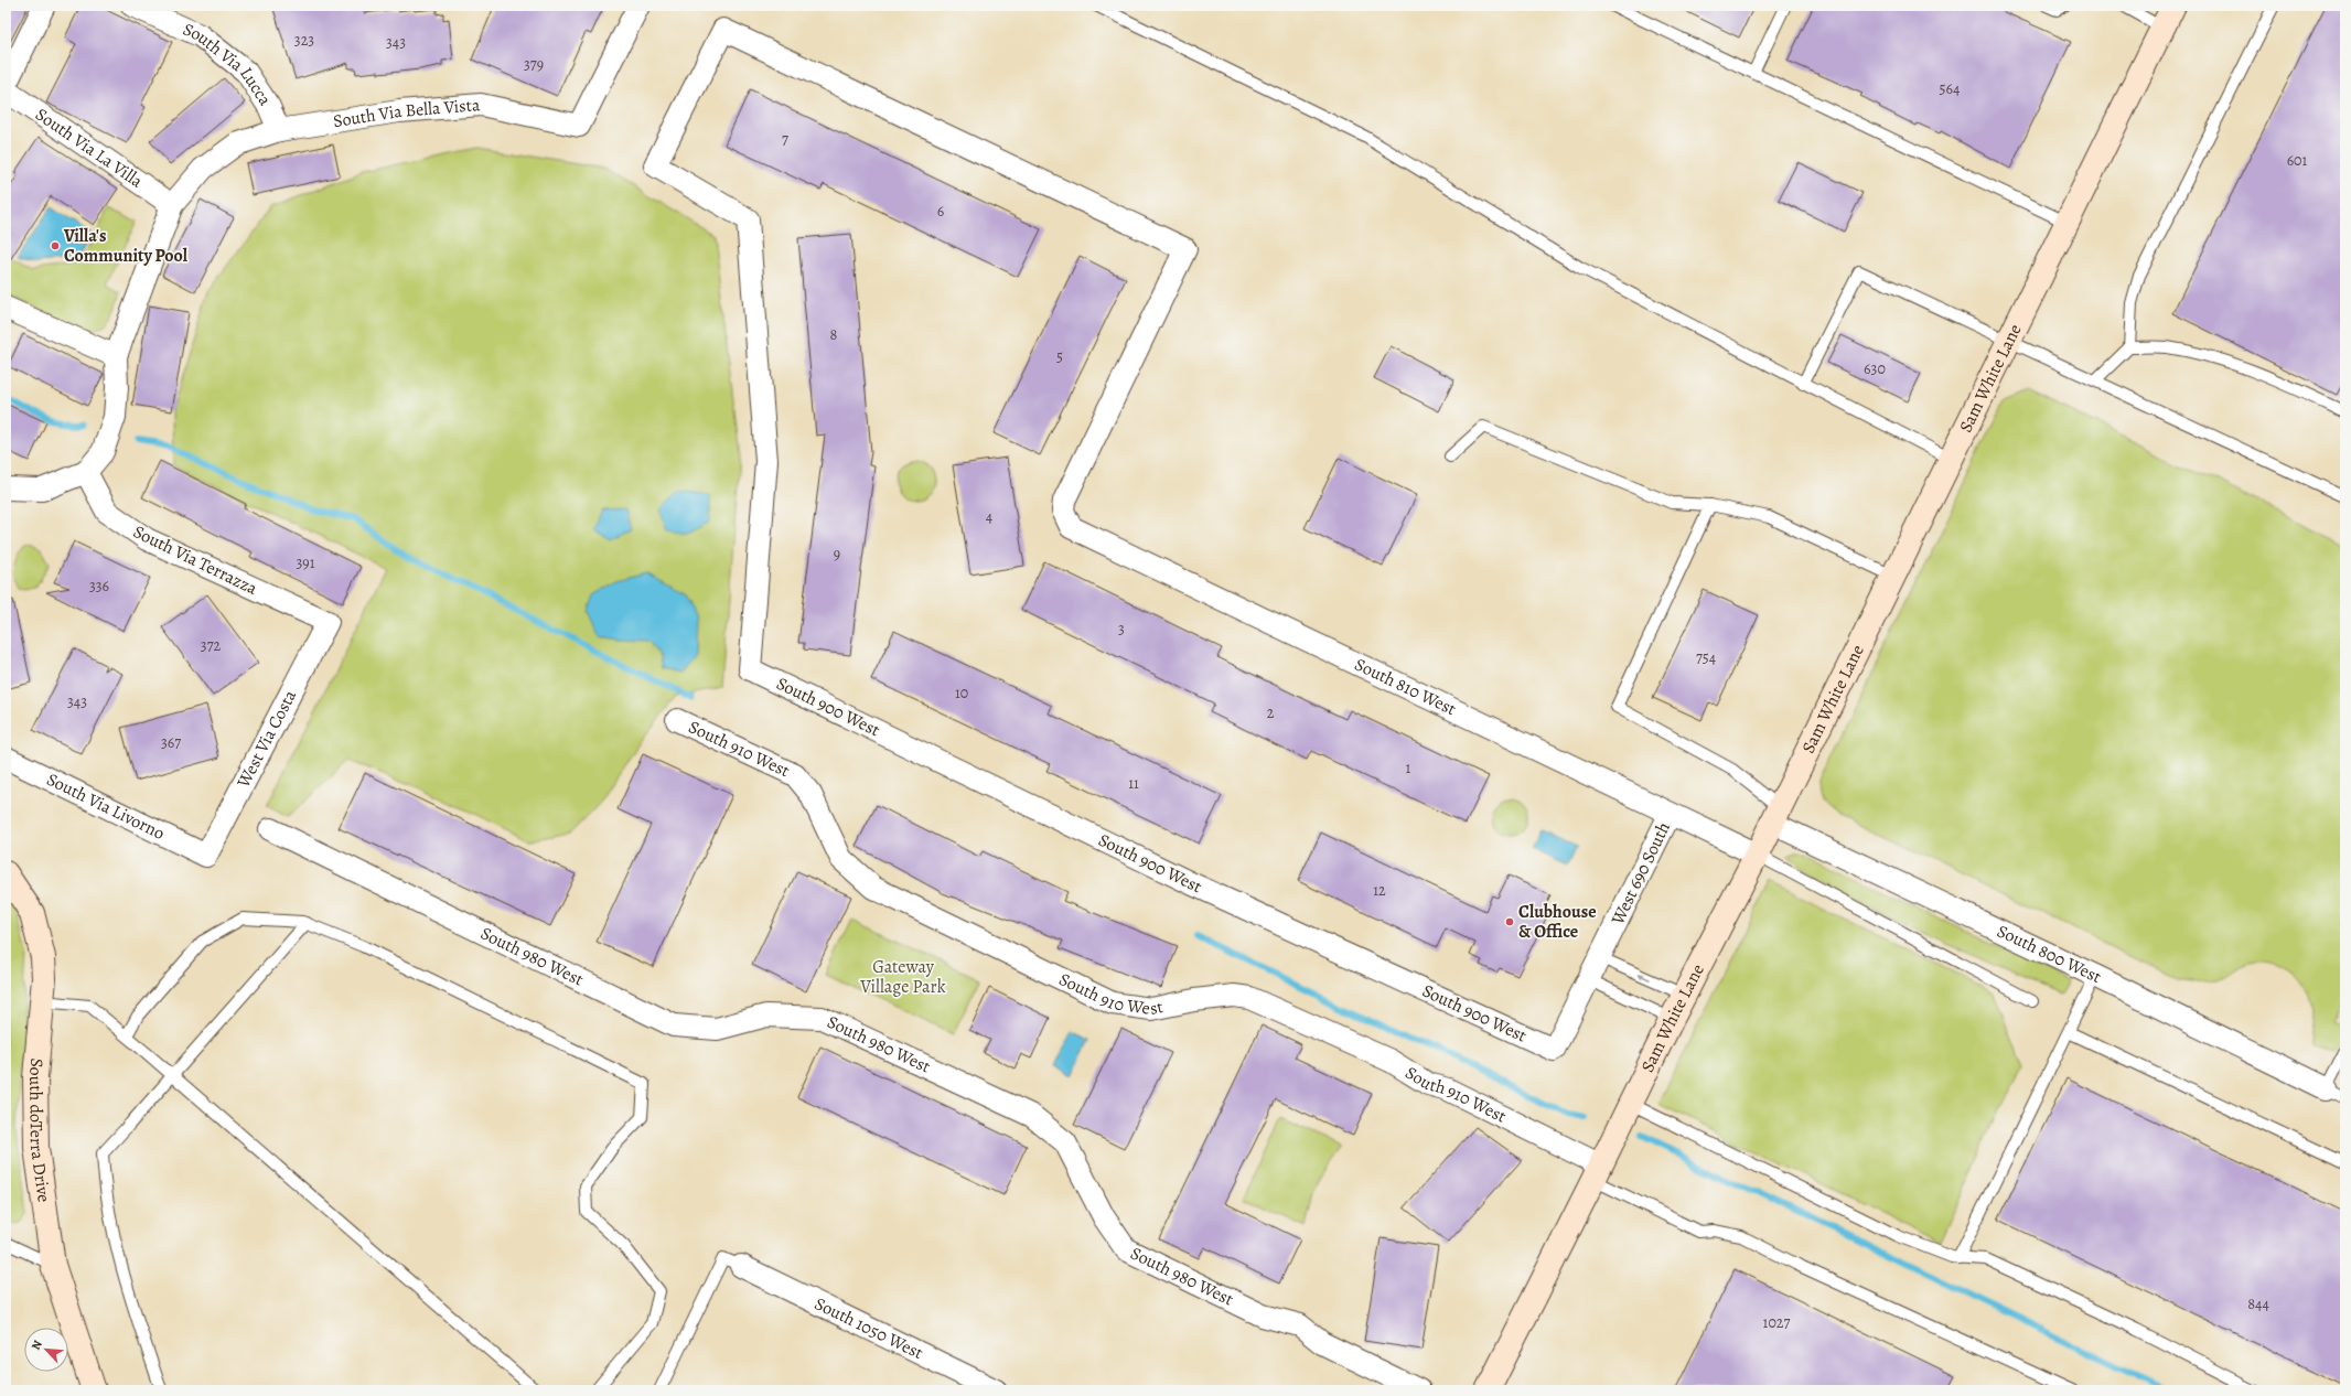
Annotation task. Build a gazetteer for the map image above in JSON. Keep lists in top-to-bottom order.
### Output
{
  "streets": {
    "street": [
      "South Via Lucca",
      "South Via Bella Vista",
      "South Via La Villa",
      "Sam White Lane",
      "South Via Terrazza",
      "South 810 West",
      "South 900 West",
      "West Via Costa",
      "South 910 West",
      "South Via Livorno",
      "West 690 South",
      "South 800 West",
      "South 980 West",
      "South doTerra Drive",
      "South 1050 West"
    ]
  },
  "crossings": [
    ["South Via Lucca", "South Via Bella Vista"],
    ["South Via Bella Vista", "South Via La Villa"],
    ["Sam White Lane", "South 810 West"],
    ["Sam White Lane", "South 910 West"],
    ["Sam White Lane", "South 800 West"],
    ["South Via Terrazza", "West Via Costa"],
    ["South 810 West", "South 900 West"],
    ["South 810 West", "West 690 South"],
    ["South 900 West", "West 690 South"],
    ["West Via Costa", "South Via Livorno"]
  ],
  "parks": ["Gateway Village Park"],
  "places": ["Villa's Community Pool", "Clubhouse & Office"],
  "house_numbers": [
    "323",
    "343",
    "379",
    "564",
    "7",
    "601",
    "6",
    "8",
    "5",
    "630",
    "4",
    "9",
    "391",
    "336",
    "3",
    "372",
    "754",
    "10",
    "343",
    "2",
    "367",
    "1",
    "11",
    "12",
    "844",
    "1027"
  ],
  "north": "top left"
}
